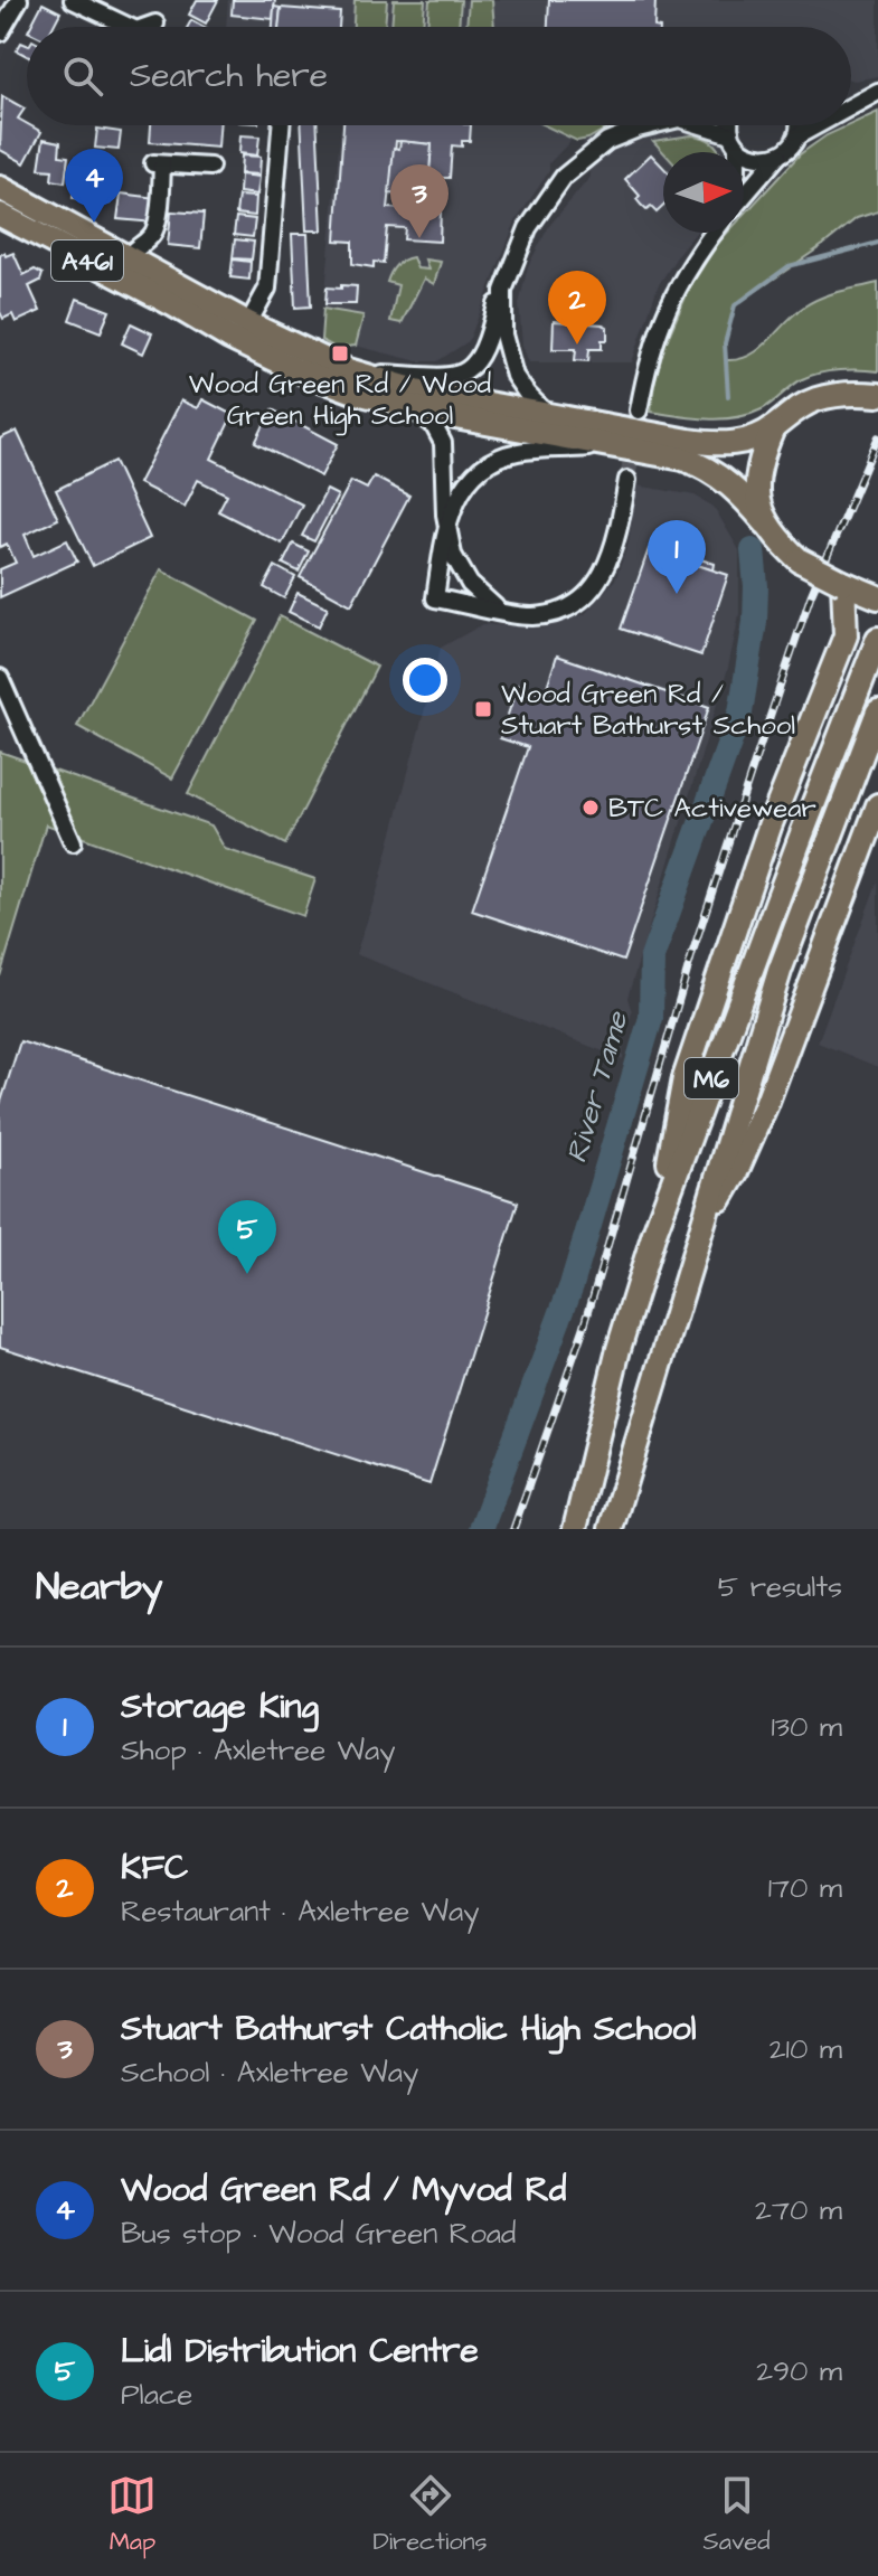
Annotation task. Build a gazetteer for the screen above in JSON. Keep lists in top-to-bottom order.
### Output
{
  "streets": {
    "highway": ["A461", "M6"]
  },
  "water": ["River Tame"],
  "places": {
    "transit": ["Wood Green Rd / Wood Green High School", "Wood Green Rd / Stuart Bathurst School"],
    "other": ["BTC Activewear"]
  },
  "north": "right",
  "page": {
    "search": "Search here",
    "pins": [
      "4",
      "3",
      "2",
      "1",
      "5"
    ],
    "heading": ["Nearby", "5 results"],
    "list": [
      {
        "mark": "1",
        "name": "Storage King",
        "note": "Shop · Axletree Way",
        "value": "130 m"
      },
      {
        "mark": "2",
        "name": "KFC",
        "note": "Restaurant · Axletree Way",
        "value": "170 m"
      },
      {
        "mark": "3",
        "name": "Stuart Bathurst Catholic High School",
        "note": "School · Axletree Way",
        "value": "210 m"
      },
      {
        "mark": "4",
        "name": "Wood Green Rd / Myvod Rd",
        "note": "Bus stop · Wood Green Road",
        "value": "270 m"
      },
      {
        "mark": "5",
        "name": "Lidl Distribution Centre",
        "note": "Place",
        "value": "290 m"
      }
    ],
    "nav": ["Map", "Directions", "Saved"]
  }
}
